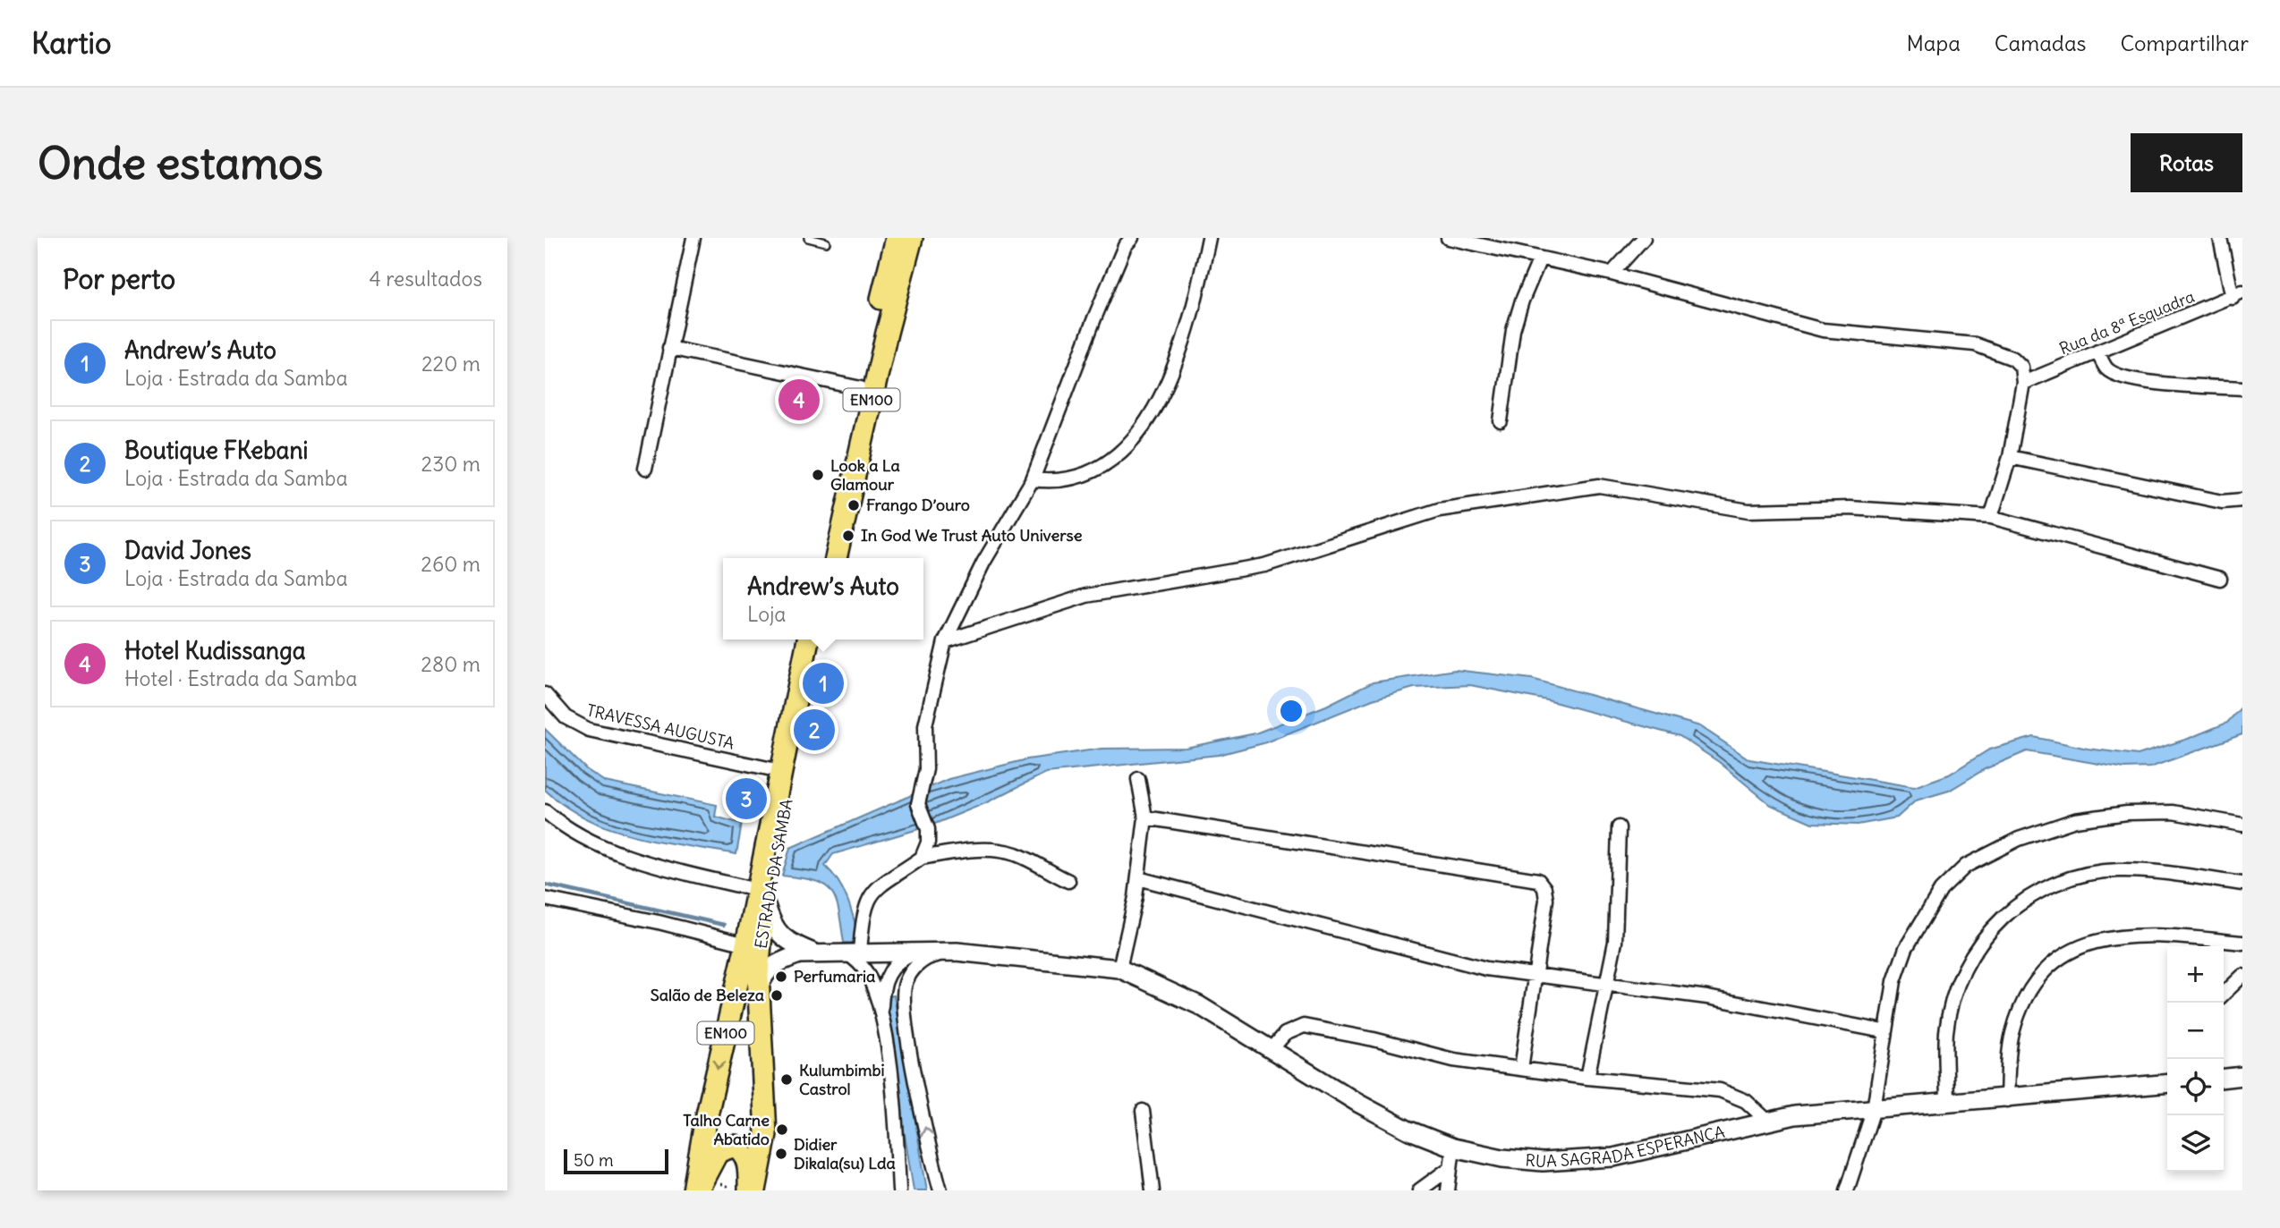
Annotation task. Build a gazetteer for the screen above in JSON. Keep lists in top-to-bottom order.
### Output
{
  "streets": {
    "main road": ["EN100", "ESTRADA DA SAMBA"],
    "street": ["Rua da 8ª Esquadra", "TRAVESSA AUGUSTA", "RUA SAGRADA ESPERANÇA"]
  },
  "crossings": [
    ["TRAVESSA AUGUSTA", "ESTRADA DA SAMBA"],
    ["ESTRADA DA SAMBA", "RUA SAGRADA ESPERANÇA"]
  ],
  "places": [
    "Look a La Glamour",
    "Frango D’ouro",
    "In God We Trust Auto Universe",
    "Perfumaria",
    "Salão de Beleza",
    "Kulumbimbi Castrol",
    "Talho Carne Abatido",
    "Didier Dikala(su) Lda"
  ],
  "scale_bar": "50 m",
  "page": {
    "header": "Kartio",
    "nav": ["Mapa", "Camadas", "Compartilhar"],
    "buttons": "Rotas",
    "title": "Onde estamos",
    "heading": ["Por perto", "4 resultados"],
    "list": [
      {
        "mark": "1",
        "name": "Andrew’s Auto",
        "note": "Loja · Estrada da Samba",
        "value": "220 m"
      },
      {
        "mark": "2",
        "name": "Boutique FKebani",
        "note": "Loja · Estrada da Samba",
        "value": "230 m"
      },
      {
        "mark": "3",
        "name": "David Jones",
        "note": "Loja · Estrada da Samba",
        "value": "260 m"
      },
      {
        "mark": "4",
        "name": "Hotel Kudissanga",
        "note": "Hotel · Estrada da Samba",
        "value": "280 m"
      }
    ],
    "pins": [
      "4",
      "1",
      "2",
      "3"
    ],
    "popup": ["Andrew’s Auto", "Loja"],
    "map_buttons": ["+", "−"],
    "scale": "50 m"
  }
}
